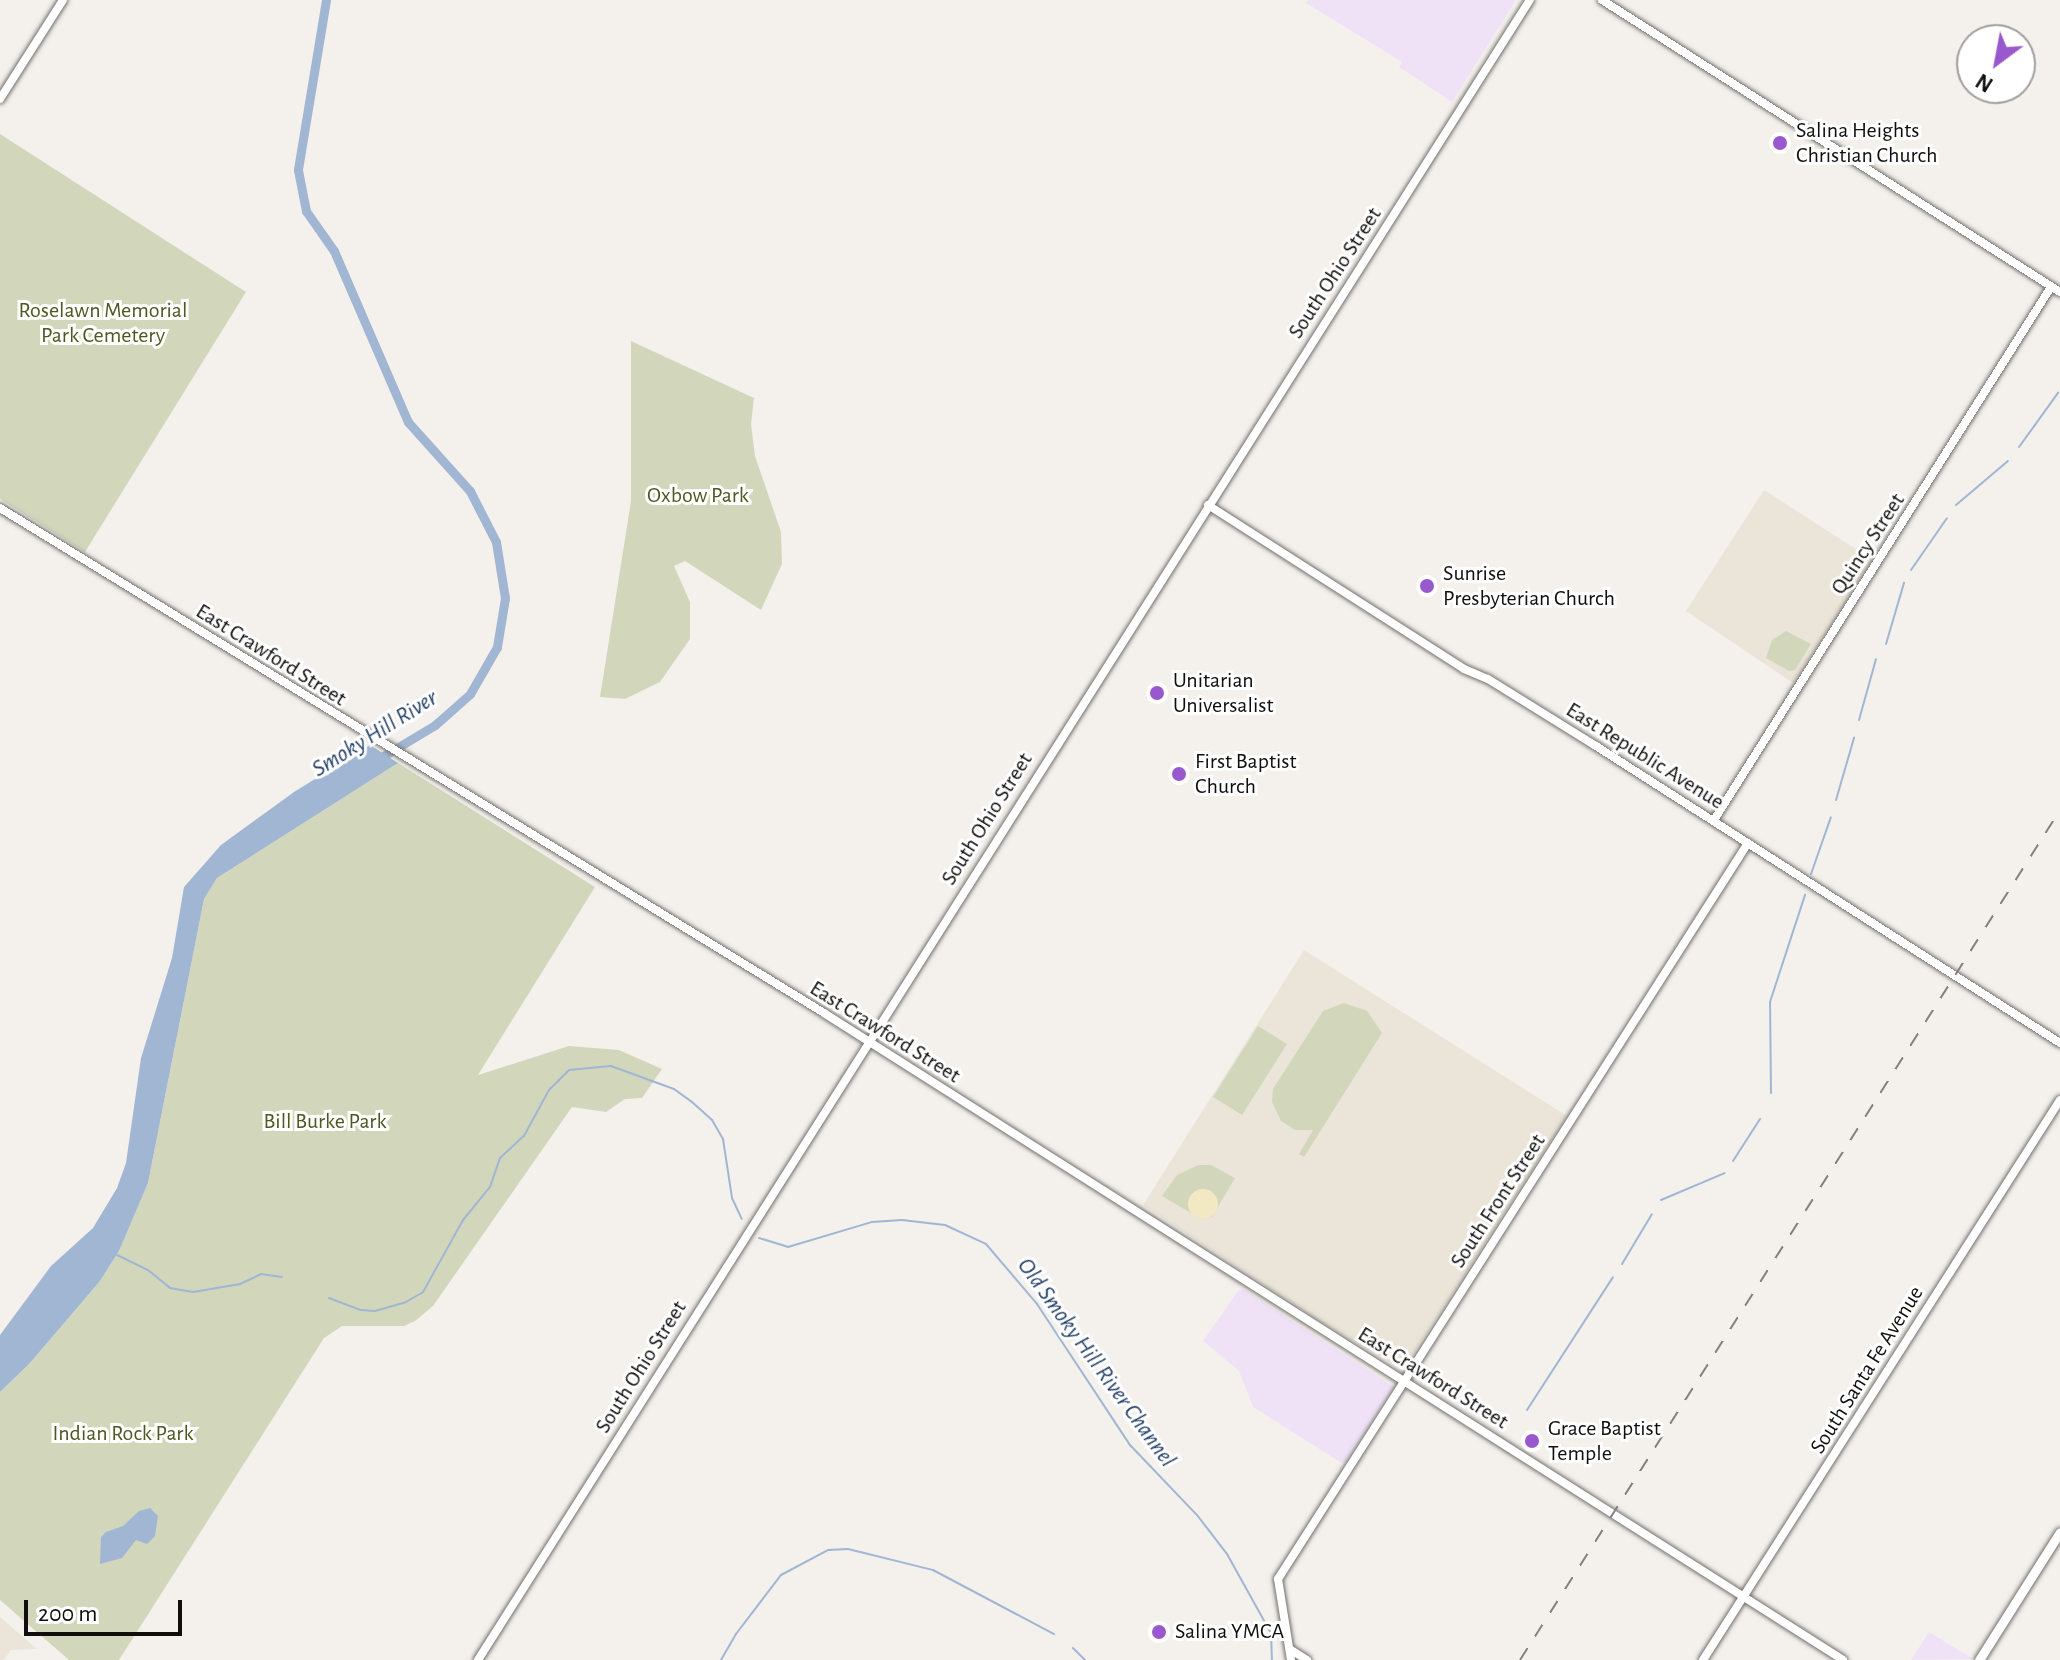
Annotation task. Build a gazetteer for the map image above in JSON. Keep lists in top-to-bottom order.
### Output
{
  "streets": {
    "main road": [
      "South Ohio Street",
      "Quincy Street",
      "East Crawford Street",
      "East Republic Avenue",
      "South Front Street",
      "South Santa Fe Avenue"
    ]
  },
  "crossings": [
    ["South Ohio Street", "East Crawford Street"],
    ["South Ohio Street", "East Republic Avenue"],
    ["Quincy Street", "East Republic Avenue"],
    ["East Crawford Street", "South Front Street"],
    ["East Crawford Street", "South Santa Fe Avenue"],
    ["East Republic Avenue", "South Front Street"]
  ],
  "water": ["Smoky Hill River", "Old Smoky Hill River Channel"],
  "parks": [
    "Roselawn Memorial Park Cemetery",
    "Oxbow Park",
    "Bill Burke Park",
    "Indian Rock Park"
  ],
  "places": [
    "Salina Heights Christian Church",
    "Sunrise Presbyterian Church",
    "Unitarian Universalist",
    "First Baptist Church",
    "Grace Baptist Temple",
    "Salina YMCA"
  ],
  "scale_bar": "200 m",
  "north": "bottom left"
}
